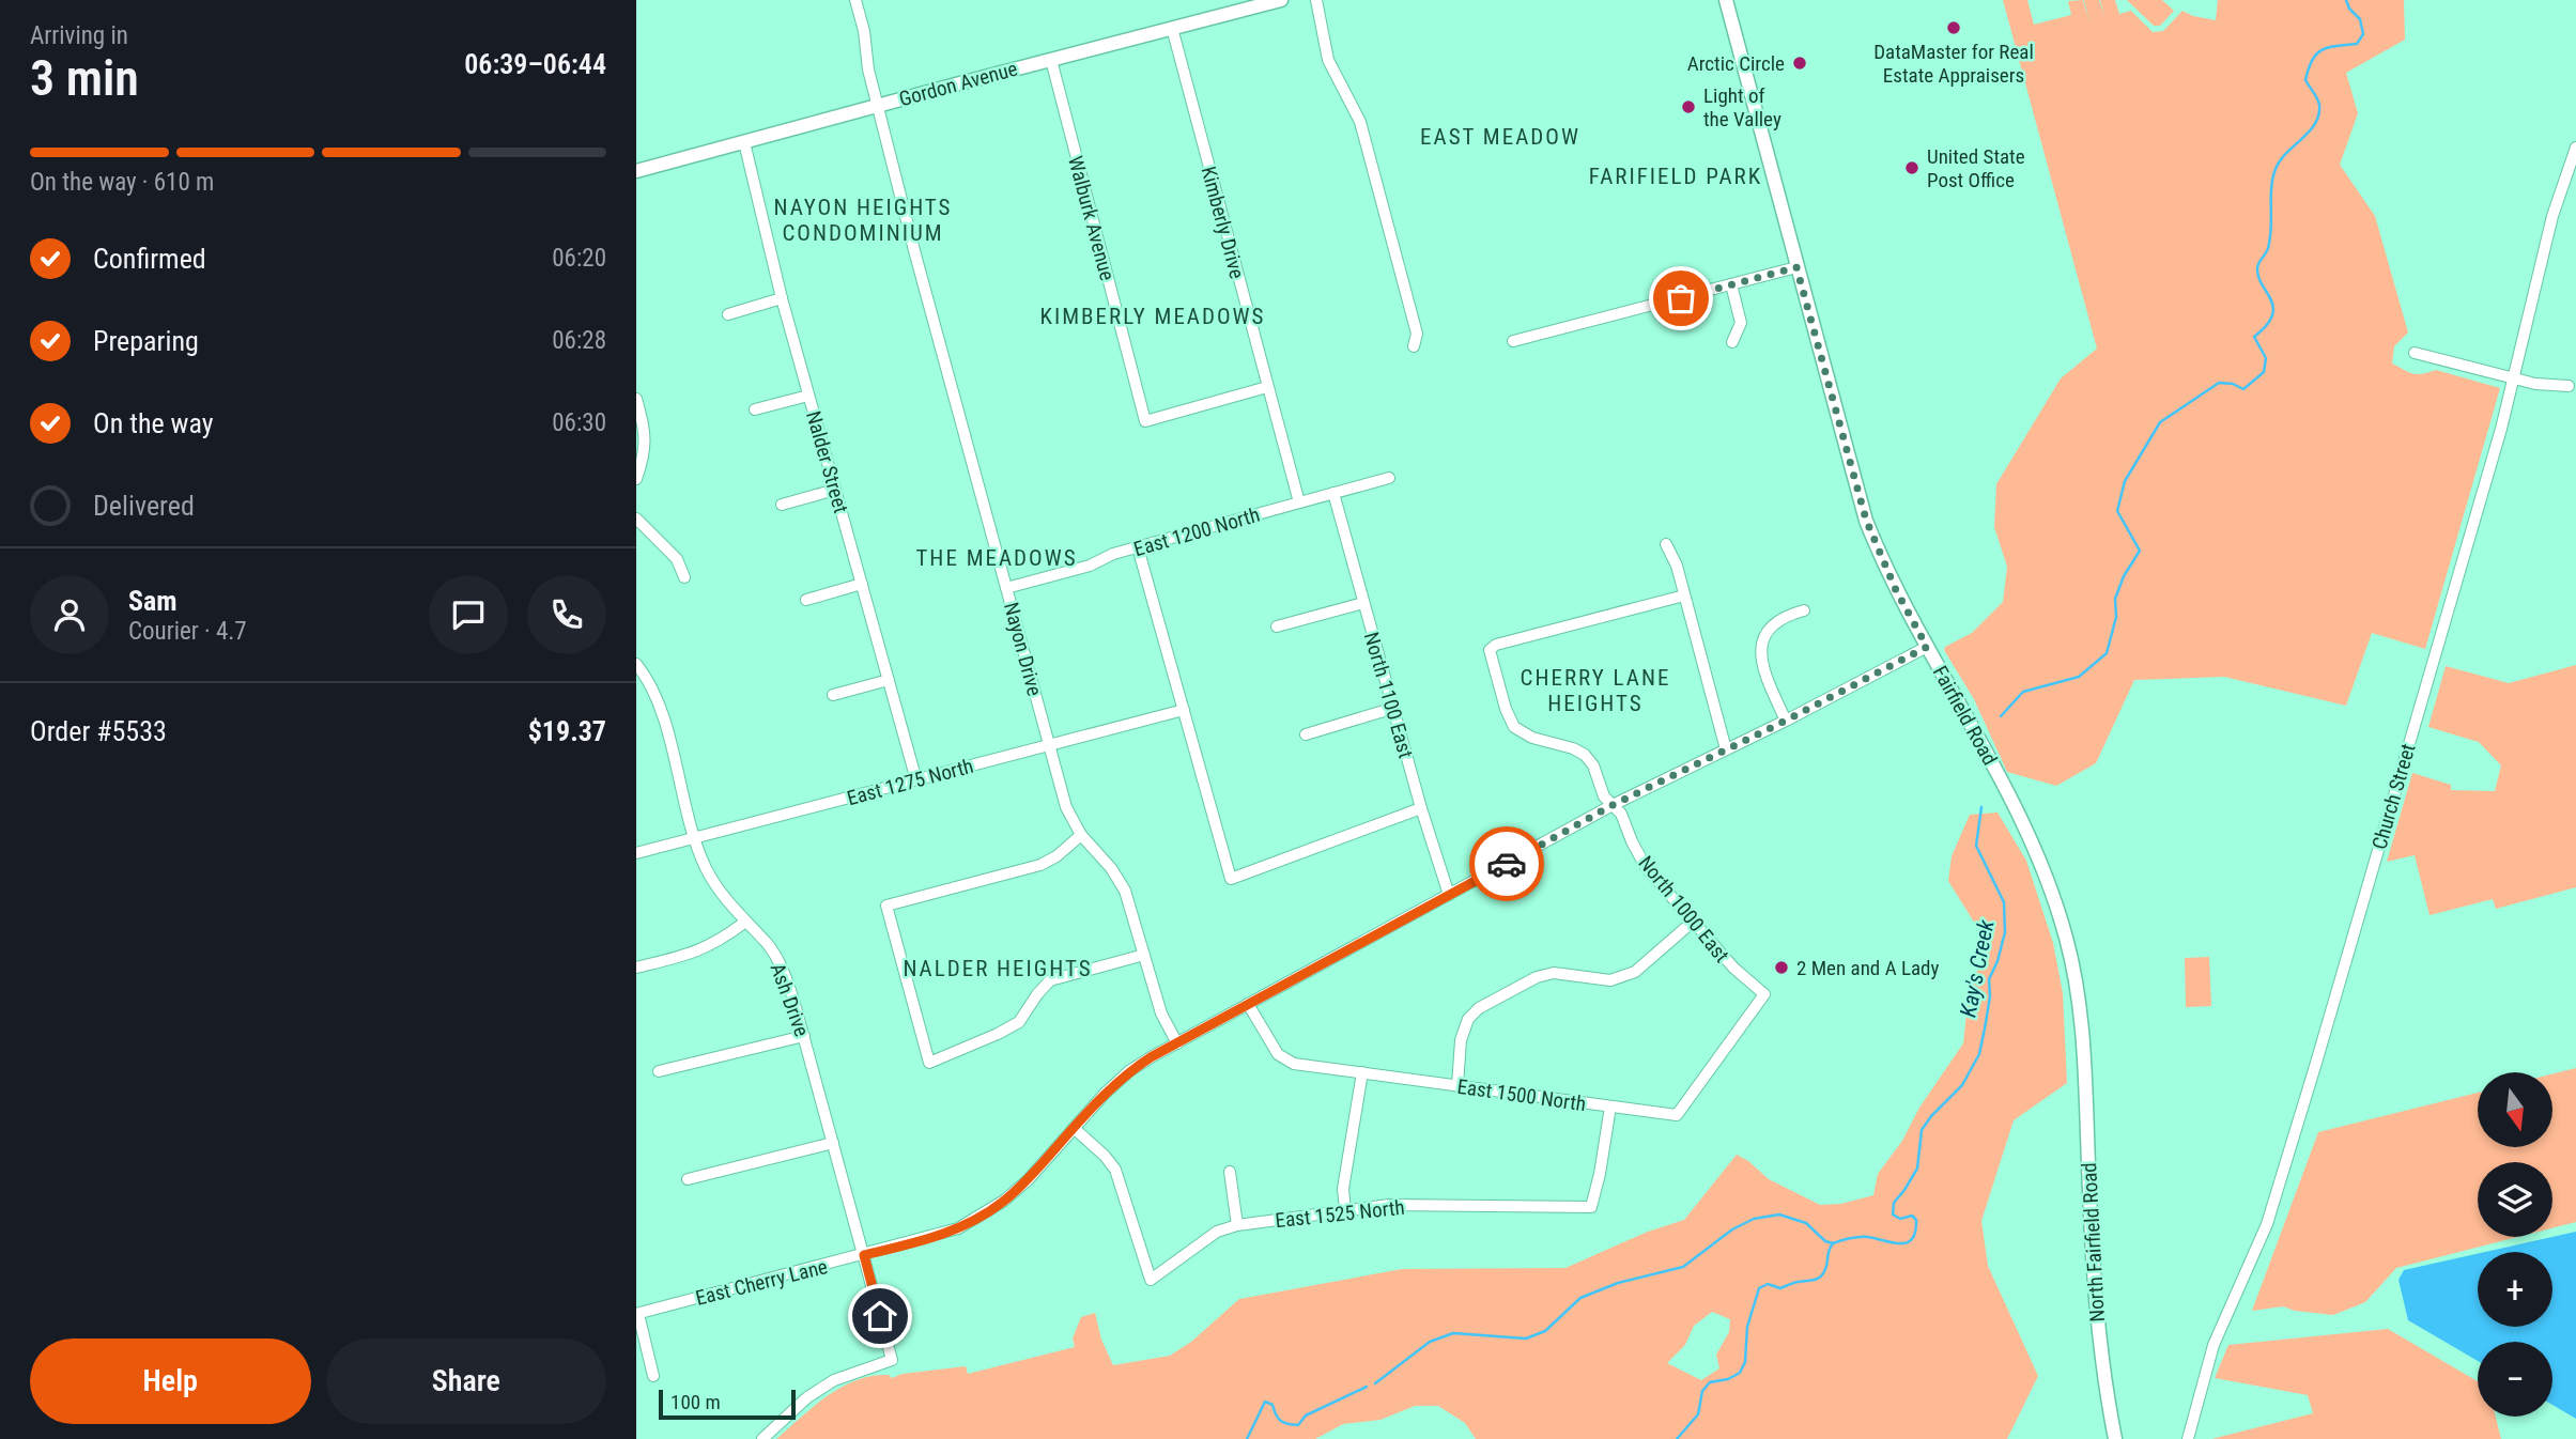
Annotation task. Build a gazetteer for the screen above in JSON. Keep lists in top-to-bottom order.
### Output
{
  "streets": {
    "main road": ["Gordon Avenue", "Fairfield Road", "North Fairfield Road"],
    "street": [
      "Walburk Avenue",
      "Kimberly Drive",
      "Nalder Street",
      "East 1200 North",
      "Nayon Drive",
      "North 1100 East",
      "East 1275 North",
      "Church Street",
      "North 1000 East",
      "Ash Drive",
      "East 1500 North",
      "East 1525 North",
      "East Cherry Lane"
    ]
  },
  "crossings": [
    ["Gordon Avenue", "Walburk Avenue"],
    ["Gordon Avenue", "Kimberly Drive"],
    ["Gordon Avenue", "Nalder Street"],
    ["Gordon Avenue", "Nayon Drive"],
    ["Walburk Avenue", "Kimberly Drive"],
    ["Kimberly Drive", "East 1200 North"],
    ["Nalder Street", "East 1275 North"],
    ["East 1200 North", "Nayon Drive"],
    ["East 1200 North", "North 1100 East"],
    ["Nayon Drive", "East 1275 North"],
    ["Nayon Drive", "East Cherry Lane"],
    ["North 1100 East", "East Cherry Lane"],
    ["Fairfield Road", "North Fairfield Road"],
    ["Fairfield Road", "East Cherry Lane"],
    ["East 1275 North", "Ash Drive"],
    ["North 1000 East", "East 1500 North"],
    ["North 1000 East", "East Cherry Lane"],
    ["Ash Drive", "East Cherry Lane"],
    ["East 1500 North", "East 1525 North"],
    ["East 1500 North", "East Cherry Lane"],
    ["East 1525 North", "East Cherry Lane"]
  ],
  "districts": [
    "EAST MEADOW",
    "FARIFIELD PARK",
    "NAYON HEIGHTS CONDOMINIUM",
    "KIMBERLY MEADOWS",
    "THE MEADOWS",
    "CHERRY LANE HEIGHTS",
    "NALDER HEIGHTS"
  ],
  "water": ["Kay's Creek"],
  "places": [
    "DataMaster for Real Estate Appraisers",
    "Arctic Circle",
    "Light of the Valley",
    "United State Post Office",
    "2 Men and A Lady"
  ],
  "scale_bar": "100 m",
  "north": "bottom",
  "page": {
    "heading": ["3 min", "Arriving in", "06:39–06:44"],
    "panel": [
      "Sam",
      "Courier · 4.7",
      "Order #5533",
      "$19.37"
    ],
    "bar": "On the way · 610 m",
    "list": [
      ["Confirmed", "06:20"],
      ["Preparing", "06:28"],
      ["On the way", "06:30"],
      "Delivered"
    ],
    "map_buttons": ["+", "−"],
    "buttons": ["Help", "Share"],
    "scale": "100 m"
  }
}
